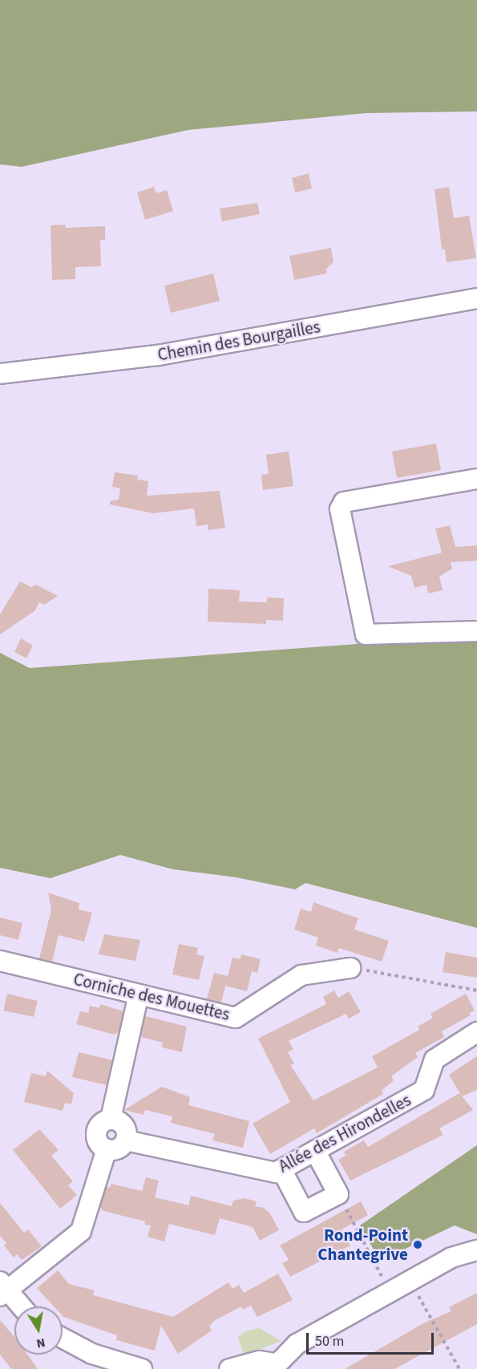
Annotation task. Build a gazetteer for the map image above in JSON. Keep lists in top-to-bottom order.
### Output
{
  "streets": {
    "street": ["Chemin des Bourgailles", "Corniche des Mouettes", "Allée des Hirondelles"]
  },
  "places": ["Rond-Point Chantegrive"],
  "scale_bar": "50 m",
  "north": "bottom"
}
